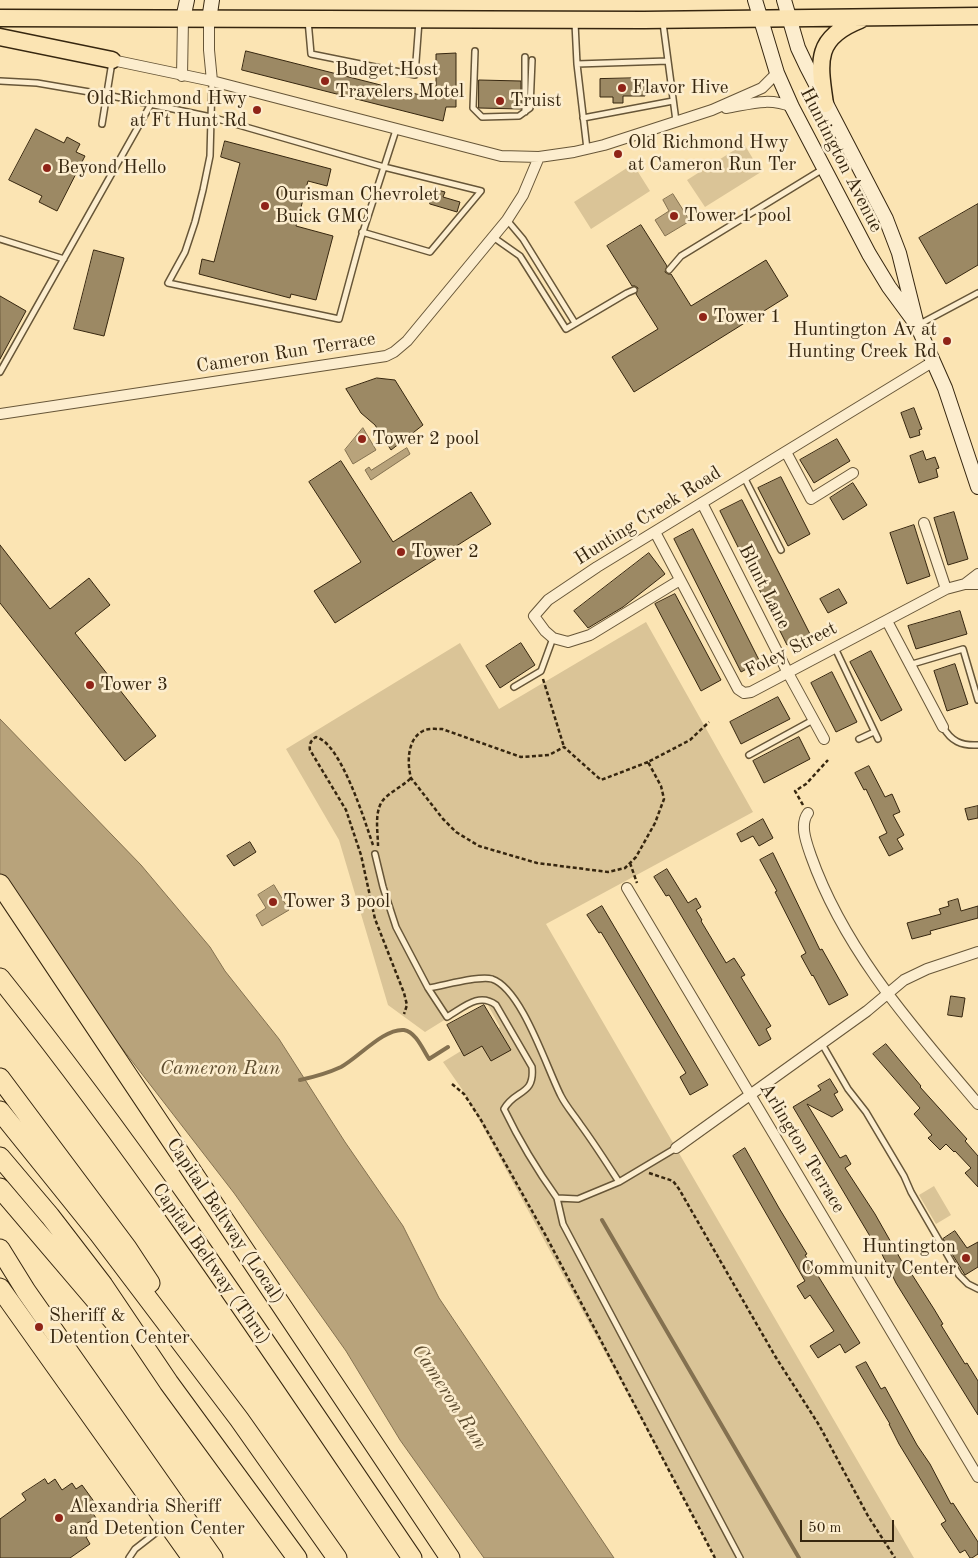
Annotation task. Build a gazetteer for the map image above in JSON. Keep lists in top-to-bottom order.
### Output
{
  "streets": {
    "highway": ["Capital Beltway (Local)", "Capital Beltway (Thru)"],
    "main road": ["Huntington Avenue"],
    "street": [
      "Cameron Run Terrace",
      "Hunting Creek Road",
      "Blunt Lane",
      "Foley Street",
      "Arlington Terrace"
    ]
  },
  "crossings": [
    ["Huntington Avenue", "Hunting Creek Road"],
    ["Hunting Creek Road", "Blunt Lane"],
    ["Hunting Creek Road", "Foley Street"],
    ["Blunt Lane", "Foley Street"]
  ],
  "water": ["Cameron Run"],
  "places": [
    "Budget Host Travelers Motel",
    "Flavor Hive",
    "Truist",
    "Old Richmond Hwy at Ft Hunt Rd",
    "Old Richmond Hwy at Cameron Run Ter",
    "Beyond Hello",
    "Ourisman Chevrolet Buick GMC",
    "Tower 1 pool",
    "Tower 1",
    "Huntington Av at Hunting Creek Rd",
    "Tower 2 pool",
    "Tower 2",
    "Tower 3",
    "Tower 3 pool",
    "Huntington Community Center",
    "Sheriff & Detention Center",
    "Alexandria Sheriff and Detention Center"
  ],
  "scale_bar": "50 m"
}
